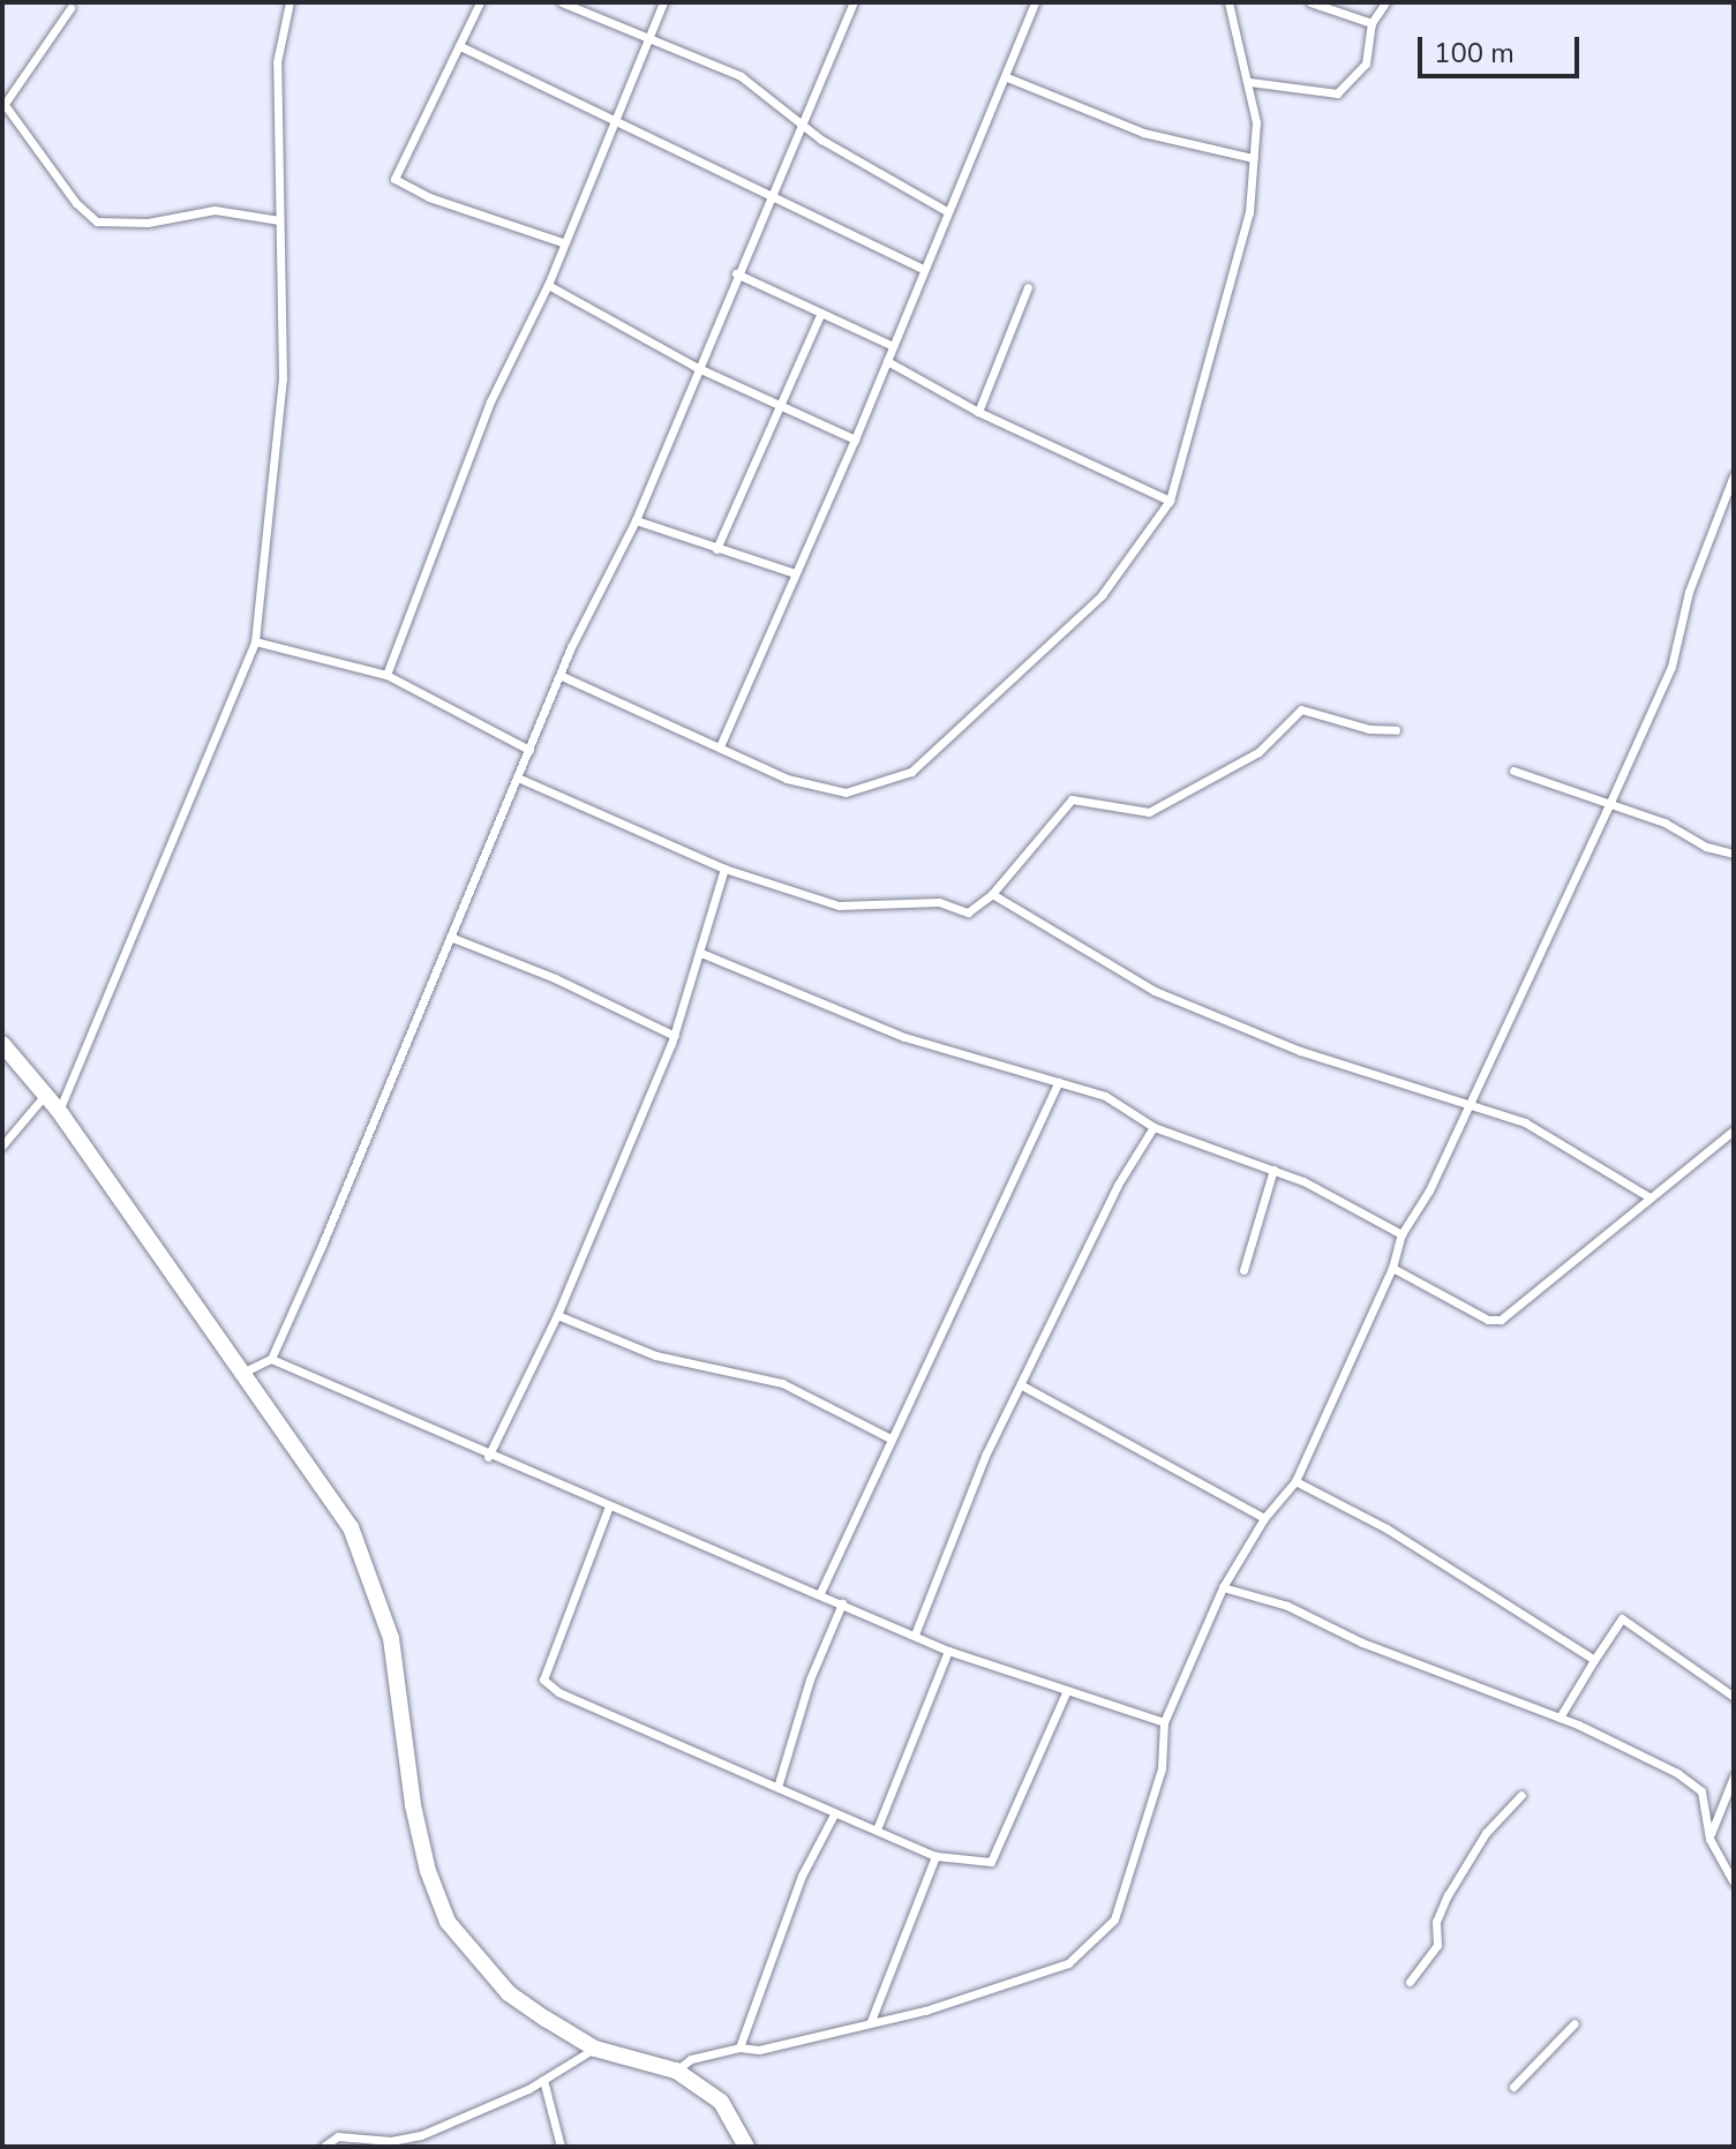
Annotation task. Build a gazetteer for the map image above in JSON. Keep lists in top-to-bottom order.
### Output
{
  "scale_bar": "100 m"
}
